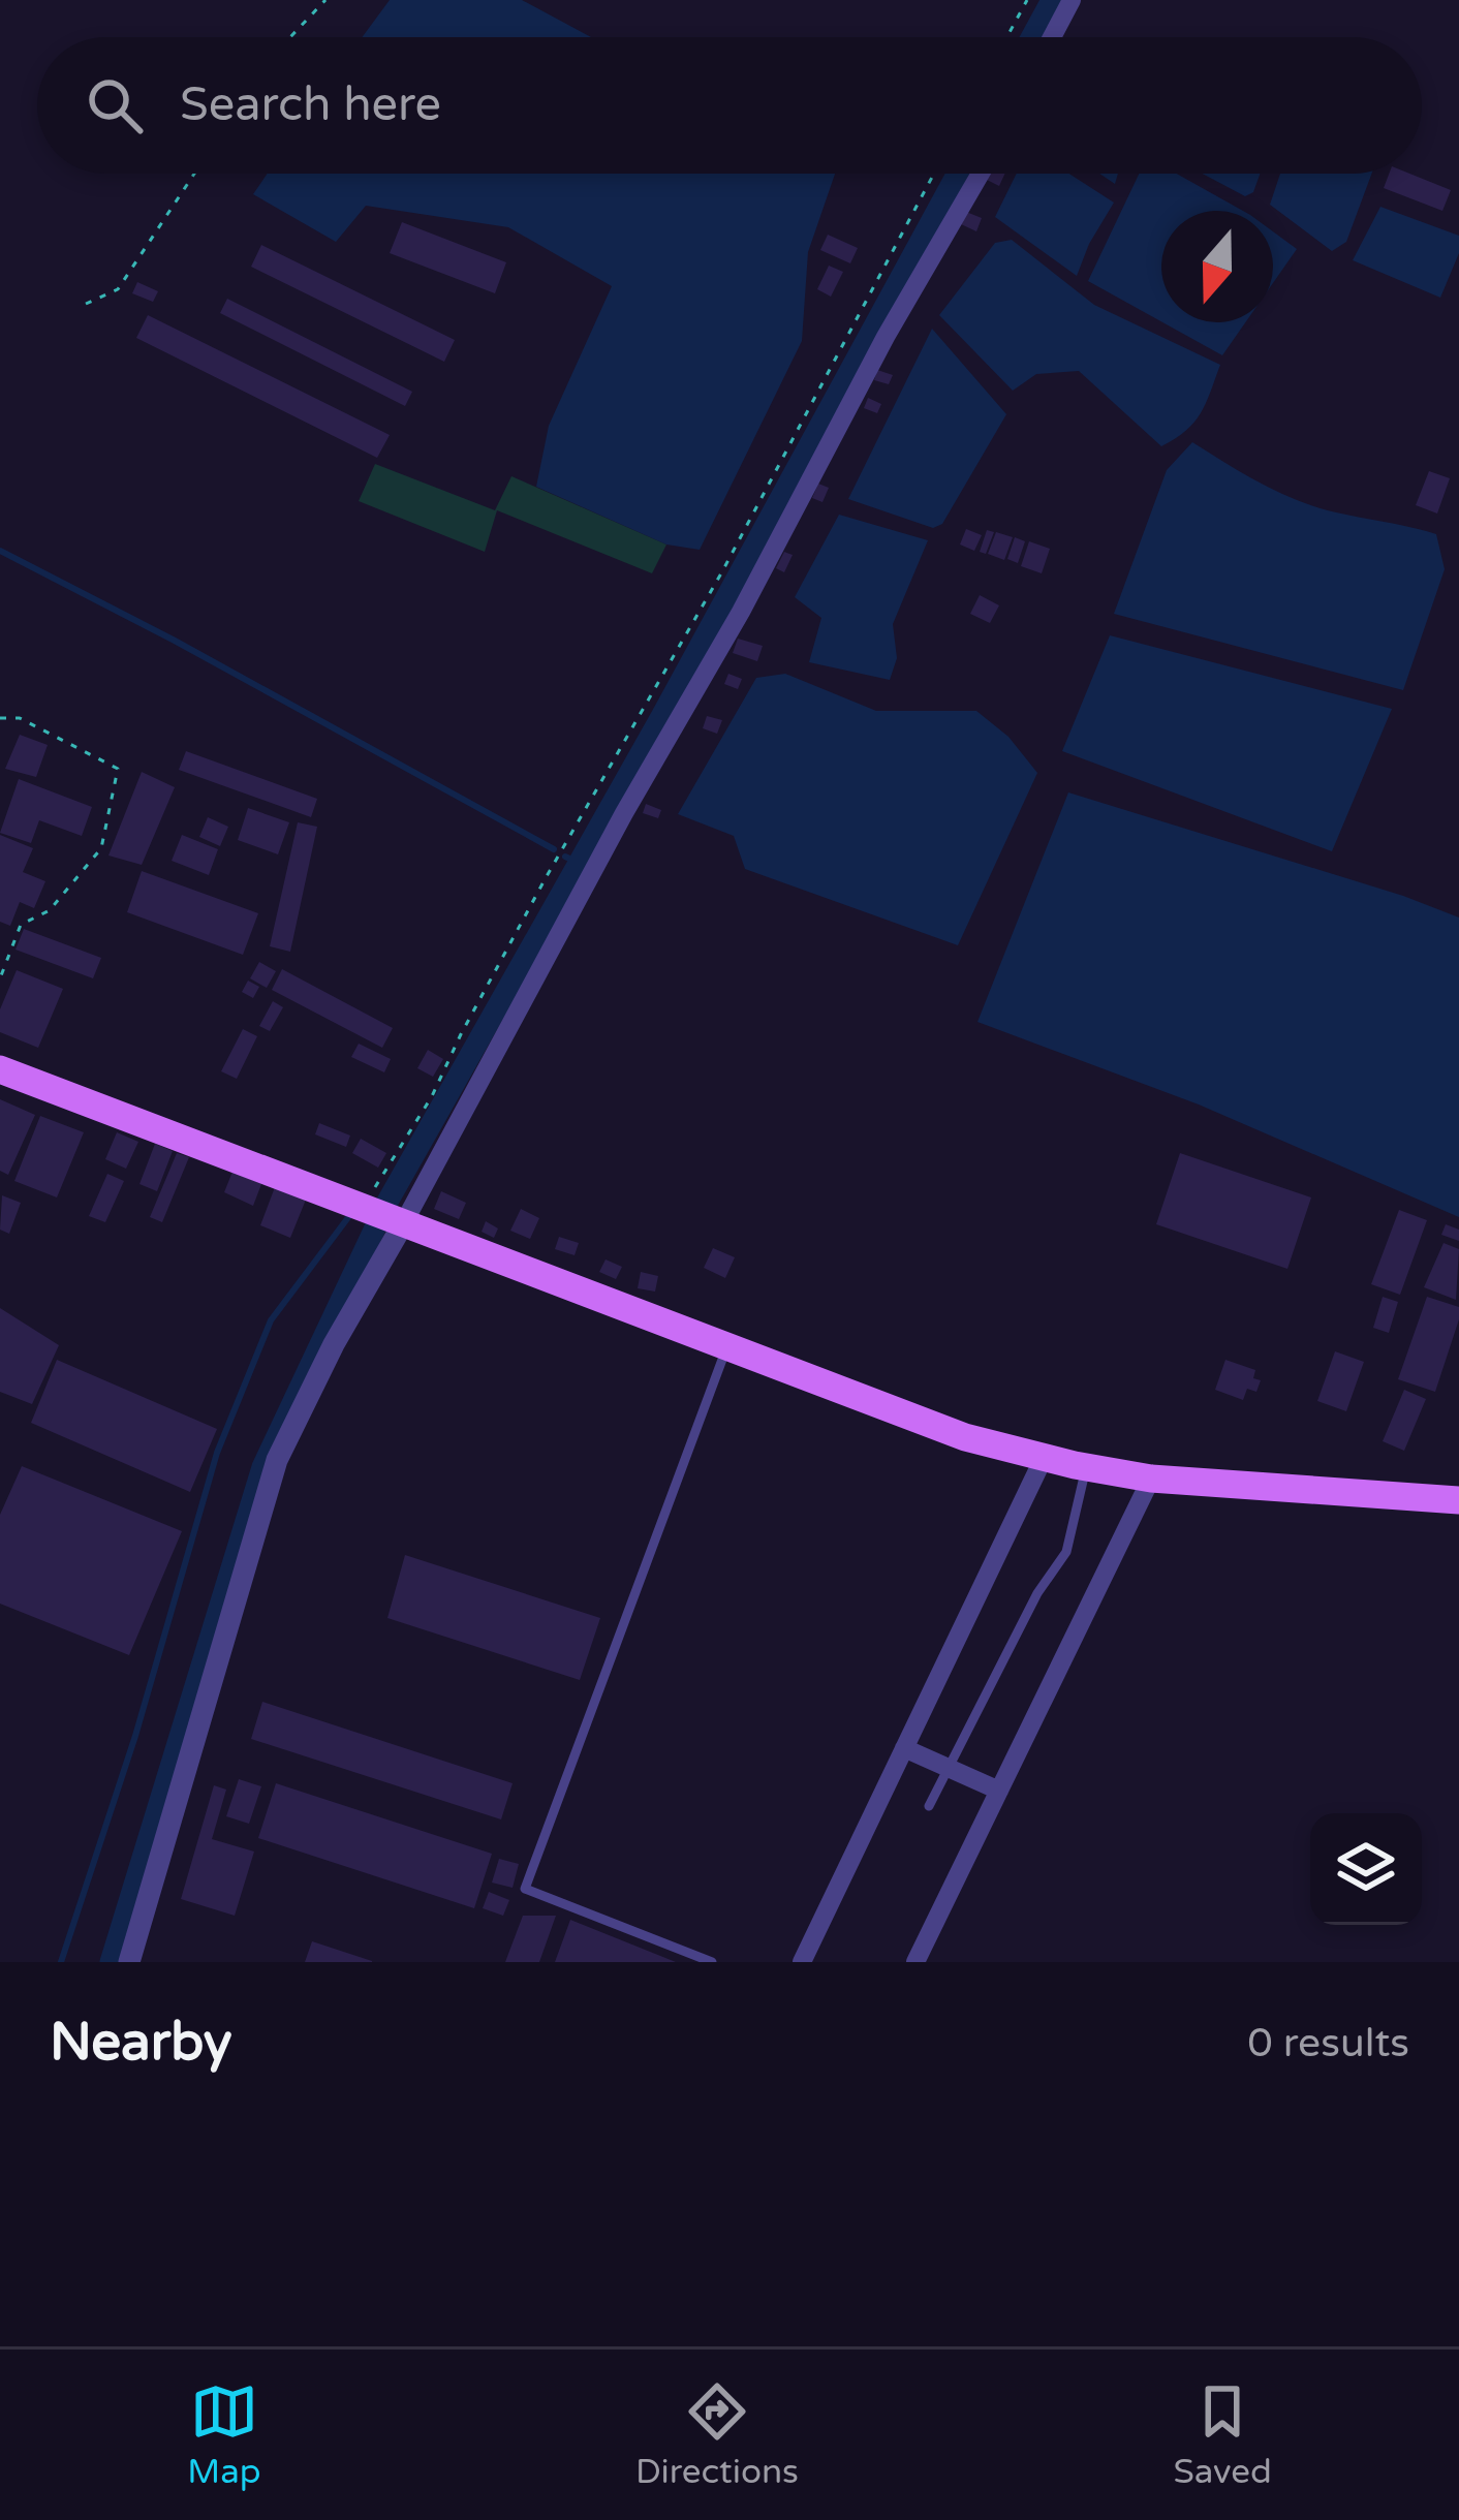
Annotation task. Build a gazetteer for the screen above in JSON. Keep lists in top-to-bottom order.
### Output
{
  "north": "bottom",
  "page": {
    "search": "Search here",
    "heading": ["Nearby", "0 results"],
    "nav": ["Map", "Directions", "Saved"]
  }
}
